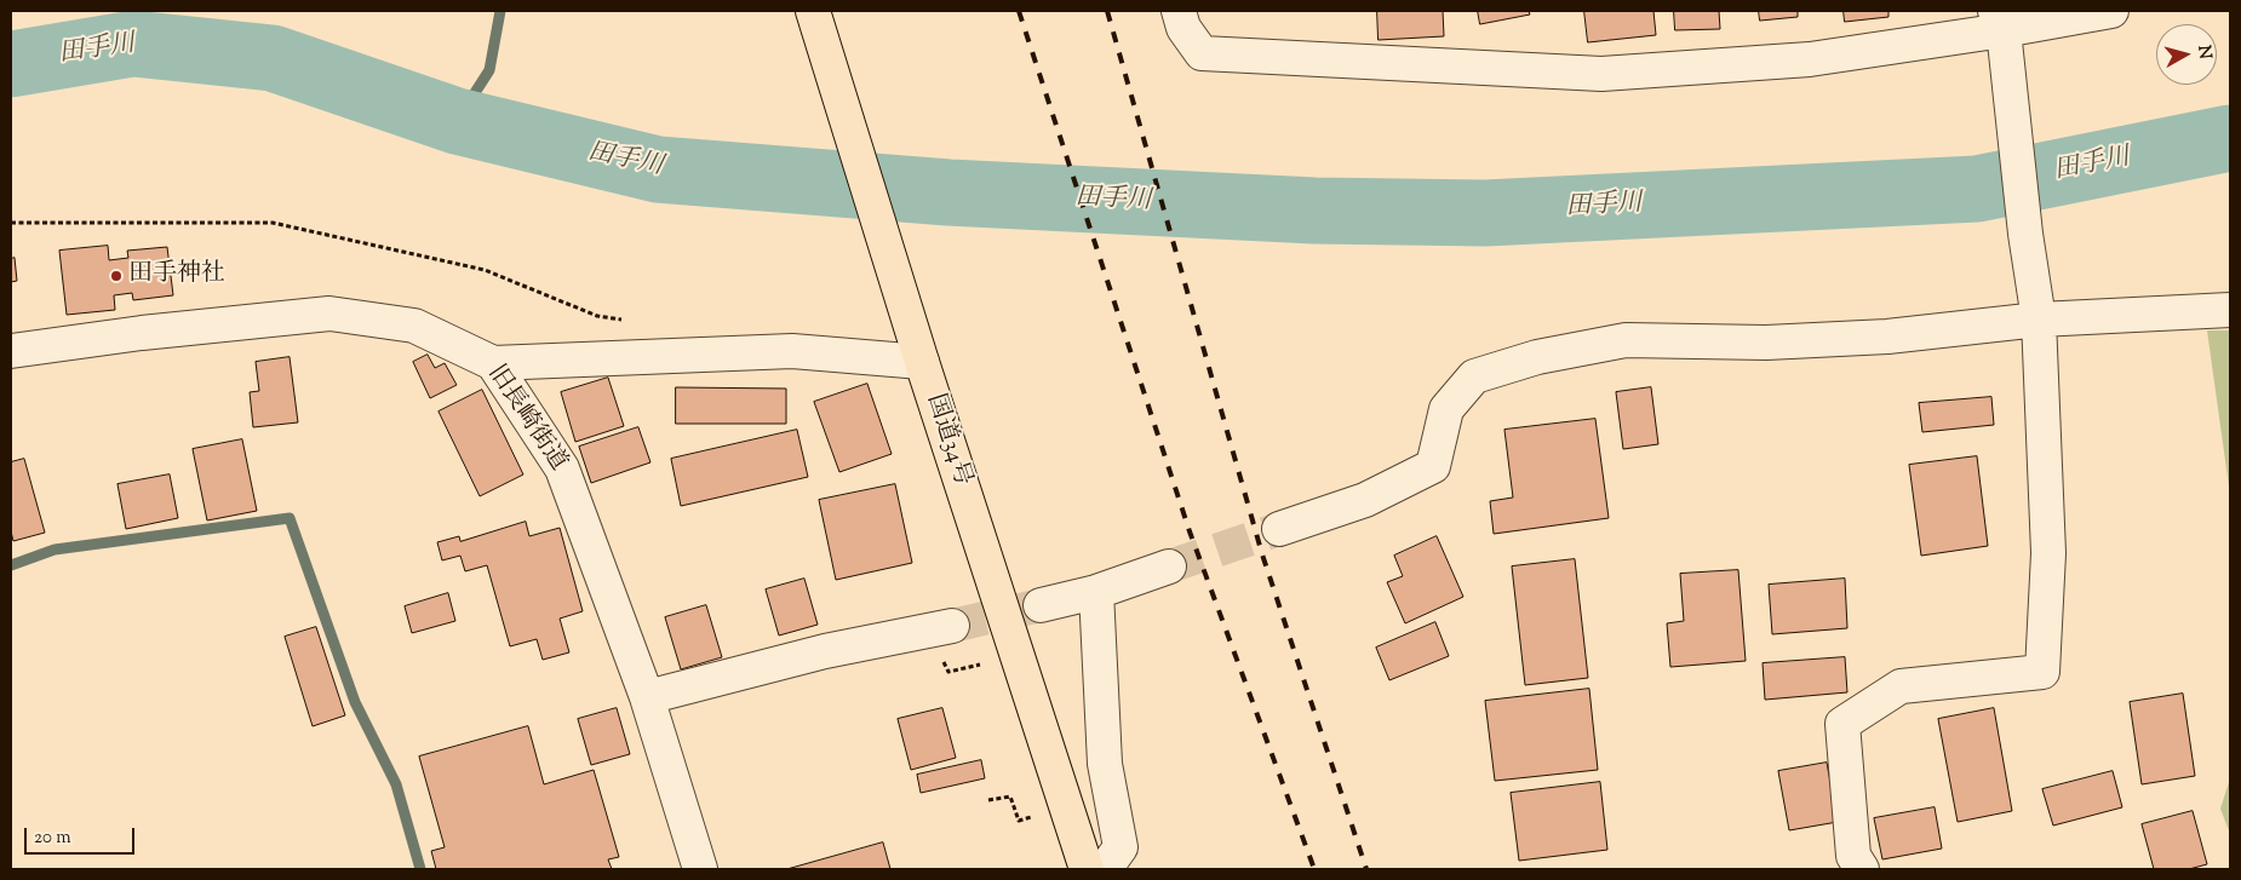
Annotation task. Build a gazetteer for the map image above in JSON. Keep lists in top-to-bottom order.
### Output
{
  "streets": {
    "highway": ["国道34号"],
    "street": ["旧長崎街道"]
  },
  "water": ["田手川"],
  "places": ["田手神社"],
  "scale_bar": "20 m",
  "north": "right"
}
